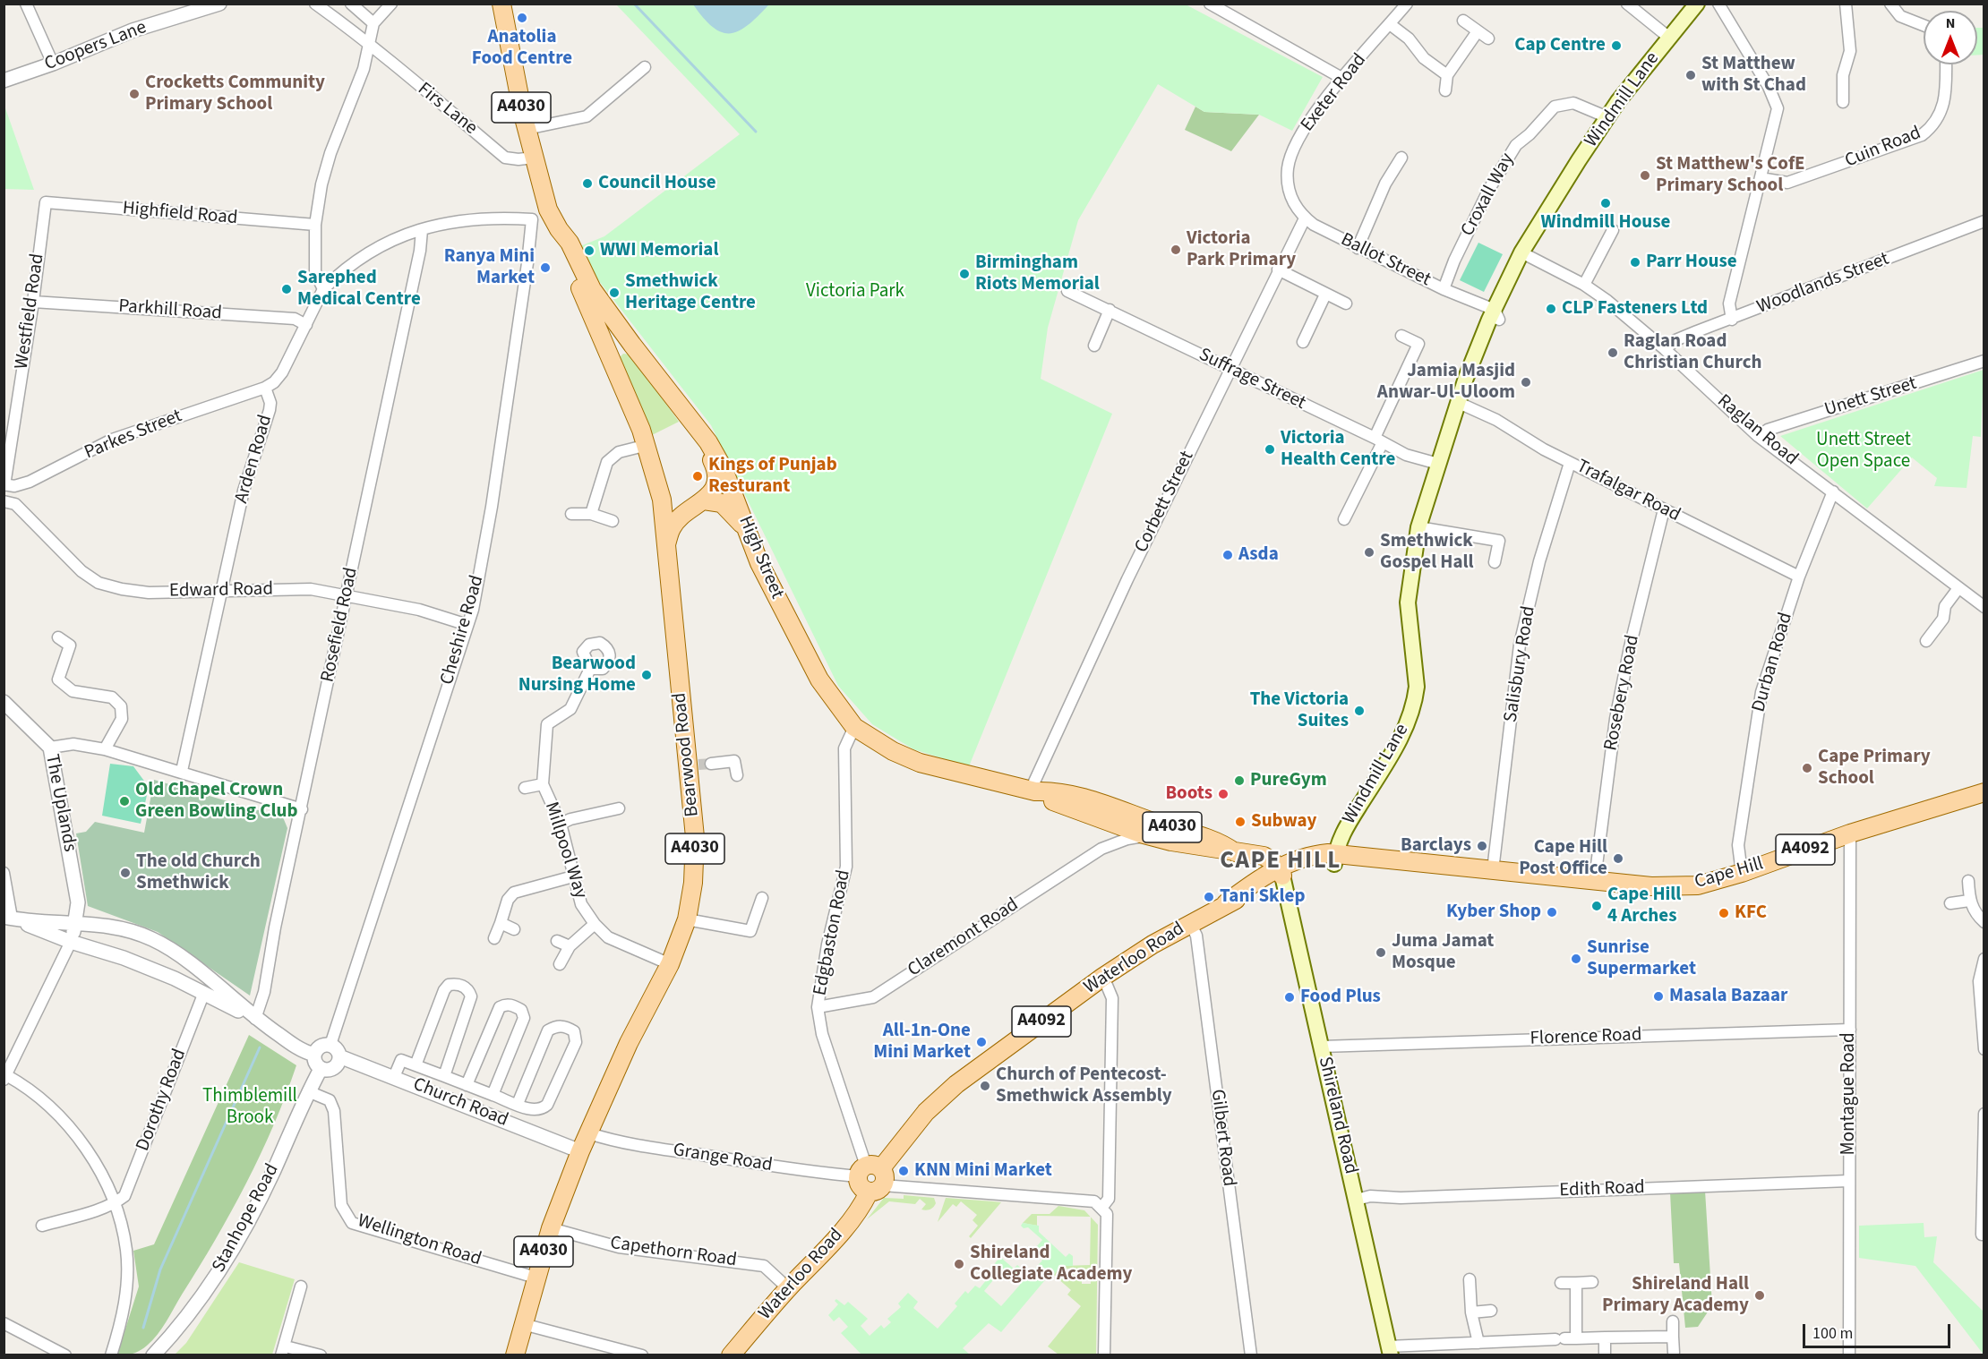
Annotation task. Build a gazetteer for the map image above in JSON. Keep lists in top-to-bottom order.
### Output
{
  "streets": {
    "main road": [
      "Windmill Lane",
      "A4030",
      "High Street",
      "Bearwood Road",
      "A4092",
      "Cape Hill",
      "Waterloo Road",
      "Shireland Road"
    ],
    "street": [
      "Coopers Lane",
      "Exeter Road",
      "Firs Lane",
      "Cuin Road",
      "Croxall Way",
      "Highfield Road",
      "Ballot Street",
      "Woodlands Street",
      "Parkhill Road",
      "Westfield Road",
      "Suffrage Street",
      "Unett Street",
      "Raglan Road",
      "Parkes Street",
      "Arden Road",
      "Trafalgar Road",
      "Corbett Street",
      "Edward Road",
      "Rosefield Road",
      "Cheshire Road",
      "Durban Road",
      "Salisbury Road",
      "Rosebery Road",
      "The Uplands",
      "Millpool Way",
      "Edgbaston Road",
      "Claremont Road",
      "Florence Road",
      "Montague Road",
      "Dorothy Road",
      "Church Road",
      "Gilbert Road",
      "Grange Road",
      "Edith Road",
      "Stanhope Road",
      "Wellington Road",
      "Capethorn Road"
    ]
  },
  "crossings": [
    ["Exeter Road", "Ballot Street"],
    ["Exeter Road", "Corbett Street"],
    ["Windmill Lane", "Croxall Way"],
    ["Windmill Lane", "Ballot Street"],
    ["Windmill Lane", "Suffrage Street"],
    ["Windmill Lane", "Raglan Road"],
    ["Windmill Lane", "Trafalgar Road"],
    ["Windmill Lane", "Cape Hill"],
    ["A4030", "High Street"],
    ["A4030", "Bearwood Road"],
    ["A4030", "Cape Hill"],
    ["A4030", "Claremont Road"],
    ["A4030", "Waterloo Road"],
    ["A4030", "Shireland Road"],
    ["Firs Lane", "High Street"],
    ["Croxall Way", "Ballot Street"],
    ["Highfield Road", "Westfield Road"],
    ["Ballot Street", "Corbett Street"],
    ["Woodlands Street", "Raglan Road"],
    ["Parkhill Road", "Westfield Road"],
    ["Parkhill Road", "Arden Road"],
    ["Westfield Road", "Parkes Street"],
    ["Suffrage Street", "Corbett Street"],
    ["Unett Street", "Raglan Road"],
    ["Raglan Road", "Durban Road"],
    ["Parkes Street", "Arden Road"],
    ["Arden Road", "Edward Road"],
    ["Trafalgar Road", "Durban Road"],
    ["Trafalgar Road", "Salisbury Road"],
    ["Trafalgar Road", "Rosebery Road"],
    ["Corbett Street", "High Street"],
    ["High Street", "Bearwood Road"],
    ["High Street", "Edgbaston Road"],
    ["Edward Road", "Rosefield Road"],
    ["Edward Road", "Cheshire Road"],
    ["Cheshire Road", "Church Road"],
    ["Cheshire Road", "Stanhope Road"],
    ["Durban Road", "Cape Hill"],
    ["Salisbury Road", "Cape Hill"],
    ["Rosebery Road", "Cape Hill"],
    ["Bearwood Road", "Millpool Way"],
    ["Bearwood Road", "Church Road"],
    ["Bearwood Road", "Grange Road"],
    ["Bearwood Road", "Wellington Road"],
    ["Bearwood Road", "Capethorn Road"],
    ["Cape Hill", "Waterloo Road"],
    ["Cape Hill", "Montague Road"],
    ["Cape Hill", "Shireland Road"],
    ["Edgbaston Road", "Claremont Road"],
    ["Edgbaston Road", "Waterloo Road"],
    ["Edgbaston Road", "Grange Road"],
    ["Waterloo Road", "Shireland Road"],
    ["Waterloo Road", "Gilbert Road"],
    ["Waterloo Road", "Grange Road"],
    ["Waterloo Road", "Capethorn Road"],
    ["Florence Road", "Montague Road"],
    ["Florence Road", "Shireland Road"],
    ["Montague Road", "Edith Road"],
    ["Church Road", "Stanhope Road"],
    ["Shireland Road", "Edith Road"],
    ["Stanhope Road", "Wellington Road"]
  ],
  "districts": ["CAPE HILL"],
  "parks": ["Victoria Park", "Unett Street Open Space", "Thimblemill Brook"],
  "places": [
    "Anatolia Food Centre",
    "Cap Centre",
    "St Matthew with St Chad",
    "Crocketts Community Primary School",
    "St Matthew's CofE Primary School",
    "Council House",
    "Windmill House",
    "Victoria Park Primary",
    "WWI Memorial",
    "Parr House",
    "Ranya Mini Market",
    "Birmingham Riots Memorial",
    "Sarephed Medical Centre",
    "Smethwick Heritage Centre",
    "CLP Fasteners Ltd",
    "Raglan Road Christian Church",
    "Jamia Masjid Anwar-Ul-Uloom",
    "Victoria Health Centre",
    "Kings of Punjab Resturant",
    "Smethwick Gospel Hall",
    "Asda",
    "Bearwood Nursing Home",
    "The Victoria Suites",
    "Cape Primary School",
    "PureGym",
    "Boots",
    "Old Chapel Crown Green Bowling Club",
    "Subway",
    "Barclays",
    "Cape Hill Post Office",
    "The old Church Smethwick",
    "Tani Sklep",
    "Cape Hill 4 Arches",
    "Kyber Shop",
    "KFC",
    "Juma Jamat Mosque",
    "Sunrise Supermarket",
    "Masala Bazaar",
    "Food Plus",
    "All-1n-One Mini Market",
    "Church of Pentecost- Smethwick Assembly",
    "KNN Mini Market",
    "Shireland Collegiate Academy",
    "Shireland Hall Primary Academy"
  ],
  "scale_bar": "100 m",
  "north": "top"
}
